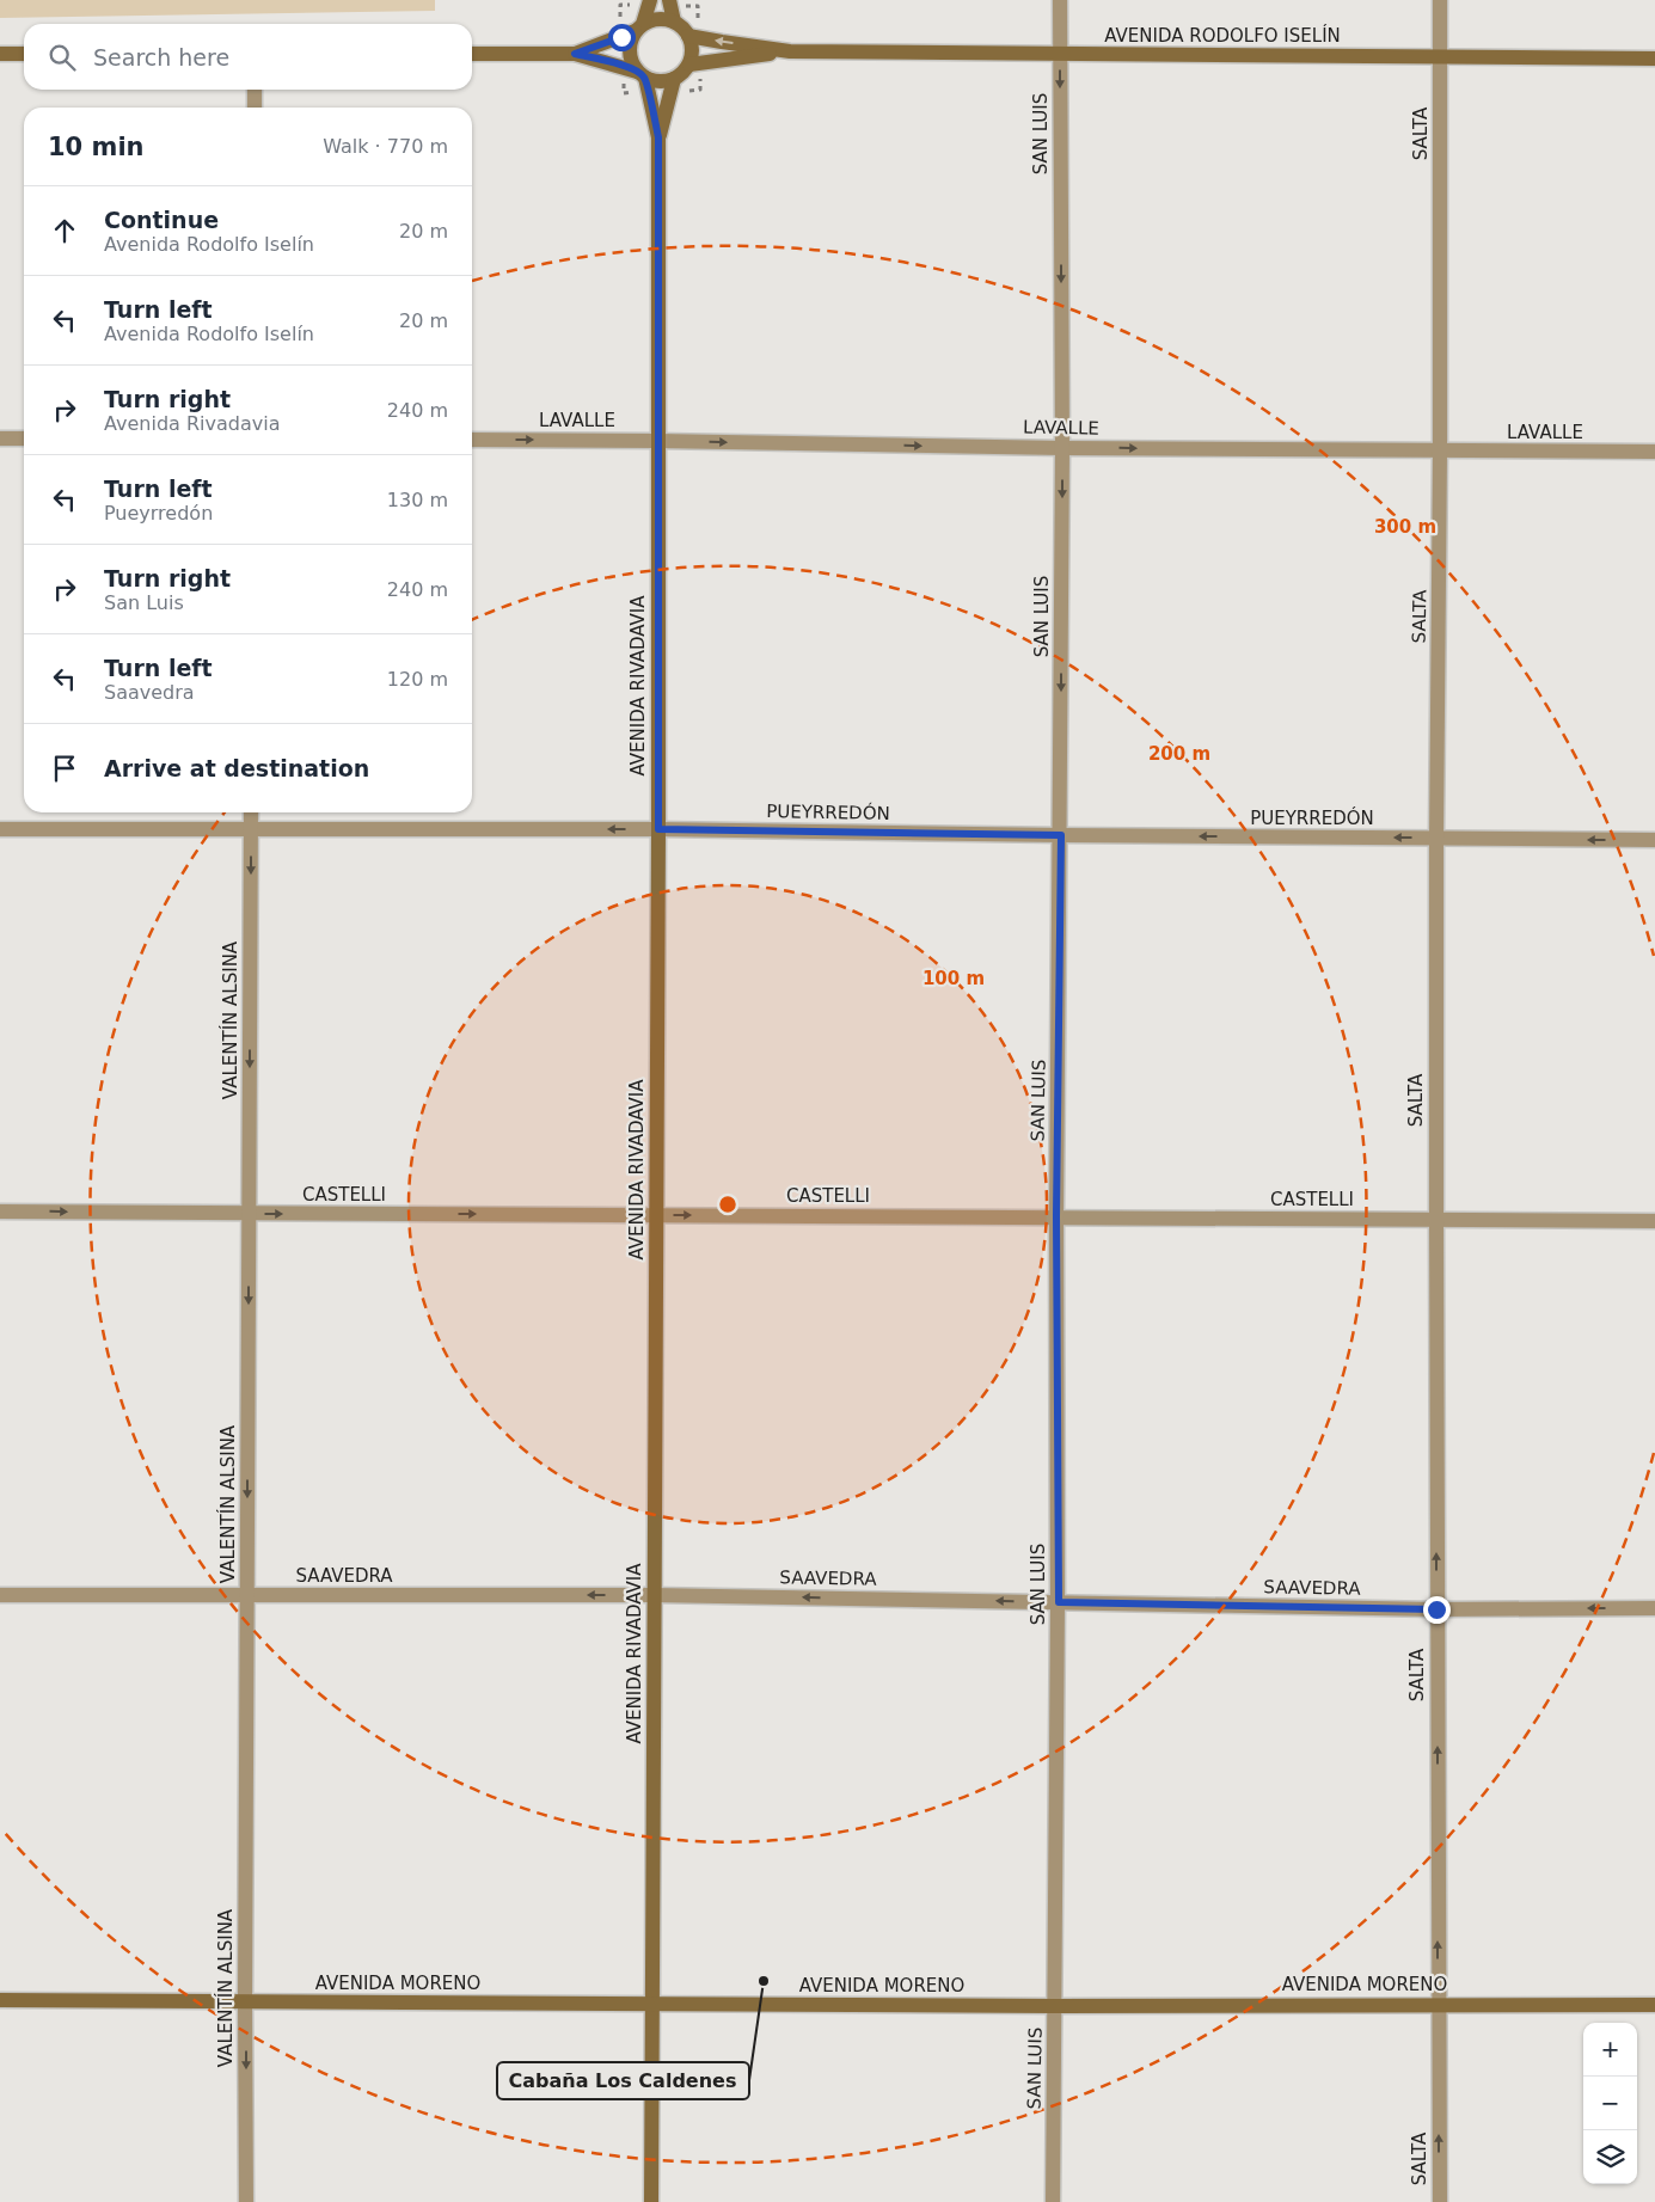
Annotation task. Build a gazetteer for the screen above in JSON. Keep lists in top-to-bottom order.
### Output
{
  "streets": {
    "street": [
      "AVENIDA RODOLFO ISELÍN",
      "SAN LUIS",
      "SALTA",
      "LAVALLE",
      "AVENIDA RIVADAVIA",
      "PUEYRREDÓN",
      "VALENTÍN ALSINA",
      "CASTELLI",
      "SAAVEDRA",
      "AVENIDA MORENO"
    ]
  },
  "crossings": [
    ["AVENIDA RODOLFO ISELÍN", "SAN LUIS"],
    ["AVENIDA RODOLFO ISELÍN", "SALTA"],
    ["AVENIDA RODOLFO ISELÍN", "AVENIDA RIVADAVIA"],
    ["SAN LUIS", "LAVALLE"],
    ["SAN LUIS", "PUEYRREDÓN"],
    ["SAN LUIS", "CASTELLI"],
    ["SAN LUIS", "SAAVEDRA"],
    ["SAN LUIS", "AVENIDA MORENO"],
    ["SALTA", "LAVALLE"],
    ["SALTA", "PUEYRREDÓN"],
    ["SALTA", "CASTELLI"],
    ["SALTA", "SAAVEDRA"],
    ["SALTA", "AVENIDA MORENO"],
    ["LAVALLE", "AVENIDA RIVADAVIA"],
    ["AVENIDA RIVADAVIA", "PUEYRREDÓN"],
    ["AVENIDA RIVADAVIA", "CASTELLI"],
    ["AVENIDA RIVADAVIA", "SAAVEDRA"],
    ["AVENIDA RIVADAVIA", "AVENIDA MORENO"],
    ["PUEYRREDÓN", "VALENTÍN ALSINA"],
    ["VALENTÍN ALSINA", "CASTELLI"],
    ["VALENTÍN ALSINA", "SAAVEDRA"],
    ["VALENTÍN ALSINA", "AVENIDA MORENO"]
  ],
  "one_way": [
    "SAN LUIS",
    "SALTA",
    "LAVALLE",
    "PUEYRREDÓN",
    "VALENTÍN ALSINA",
    "CASTELLI",
    "SAAVEDRA"
  ],
  "places": ["Cabaña Los Caldenes"],
  "page": {
    "search": "Search here",
    "heading": ["10 min", "Walk · 770 m"],
    "list": [
      ["Continue", "Avenida Rodolfo Iselín", "20 m"],
      ["Turn left", "Avenida Rodolfo Iselín", "20 m"],
      ["Turn right", "Avenida Rivadavia", "240 m"],
      ["Turn left", "Pueyrredón", "130 m"],
      ["Turn right", "San Luis", "240 m"],
      ["Turn left", "Saavedra", "120 m"],
      "Arrive at destination"
    ],
    "map_buttons": ["+", "−"]
  },
  "rings": ["300 m", "200 m", "100 m"]
}
